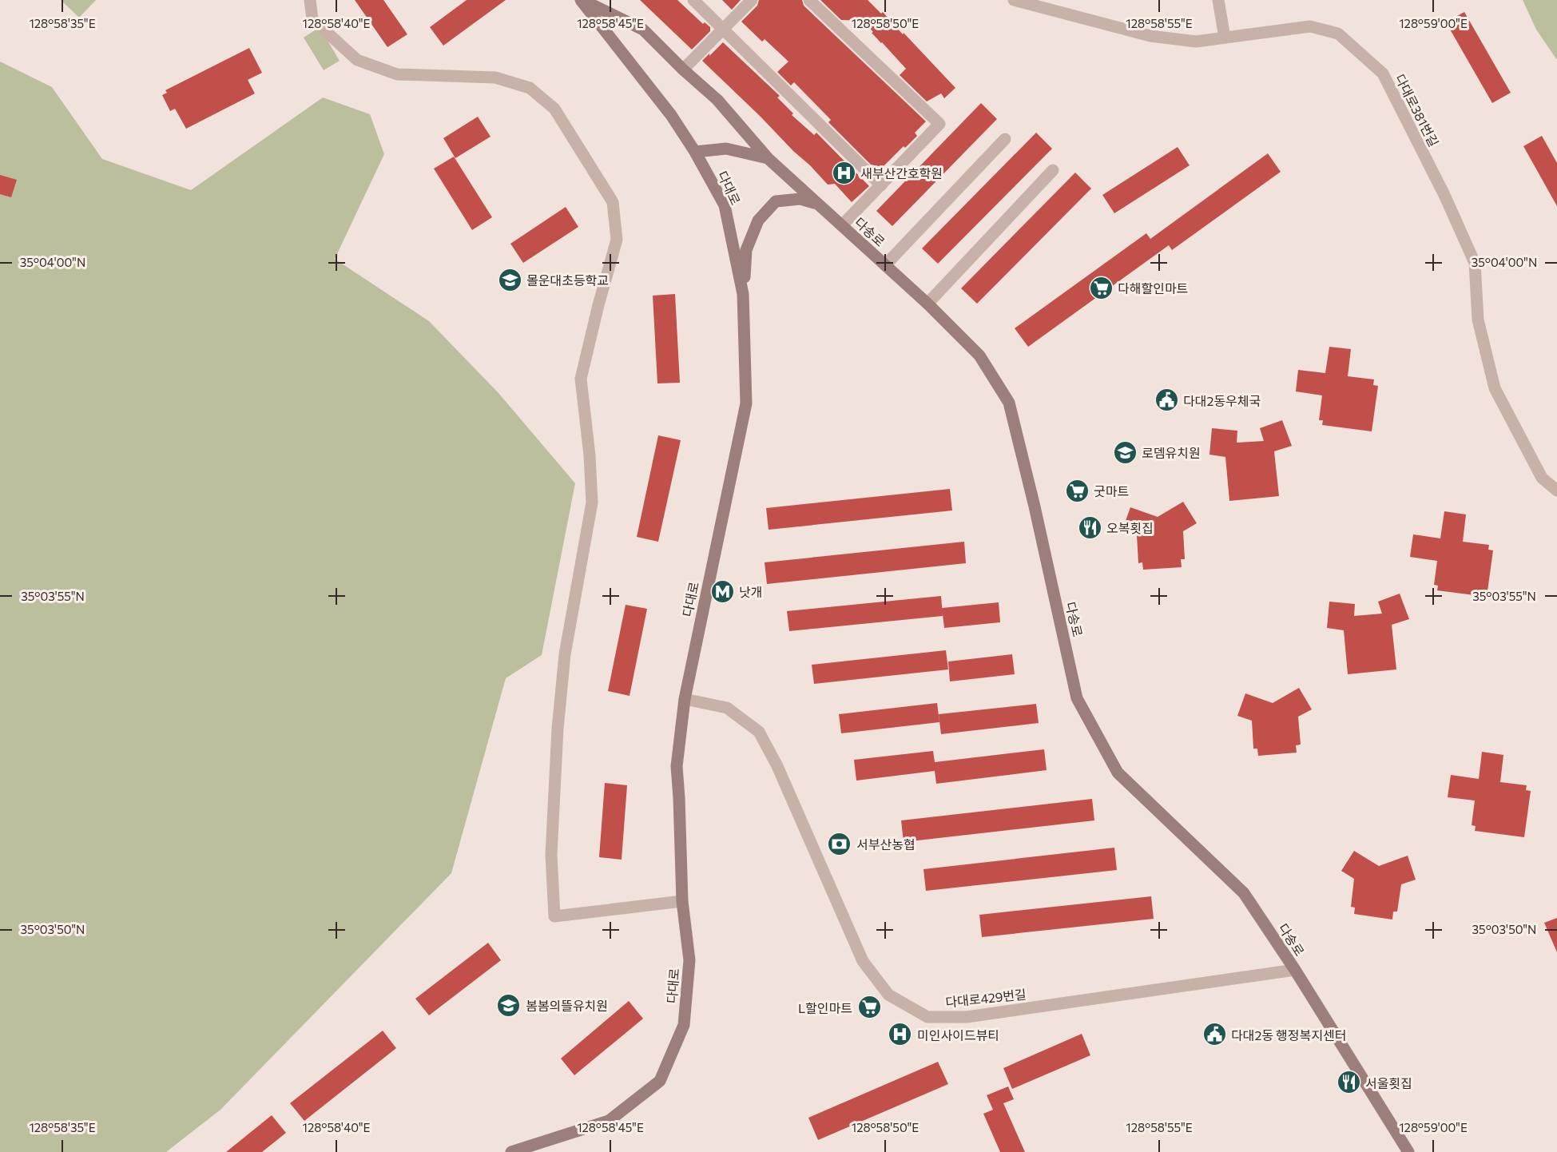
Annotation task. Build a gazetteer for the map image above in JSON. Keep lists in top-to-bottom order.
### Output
{
  "streets": {
    "main road": ["다대로", "다송로"],
    "street": ["다대로381번길", "다대로429번길"]
  },
  "crossings": [
    ["다대로", "다송로"],
    ["다대로", "다대로429번길"],
    ["다송로", "다대로429번길"]
  ],
  "places": {
    "hospital": ["새부산간호학원", "미인사이드뷰티"],
    "school or university": ["몰운대초등학교", "로뎀유치원", "봄봄의뜰유치원"],
    "supermarket": ["다해할인마트", "굿마트", "L할인마트"],
    "public building": ["다대2동우체국", "다대2동 행정복지센터"],
    "restaurant": ["오복횟집", "서울횟집"],
    "metro station": ["낫개"],
    "bank": ["서부산농협"]
  },
  "coordinates": [
    "128°58'35\"E",
    "128°58'40\"E",
    "128°58'45\"E",
    "128°58'50\"E",
    "128°58'55\"E",
    "128°59'00\"E",
    "35°04'00\"N",
    "35°03'55\"N",
    "35°03'50\"N"
  ]
}
